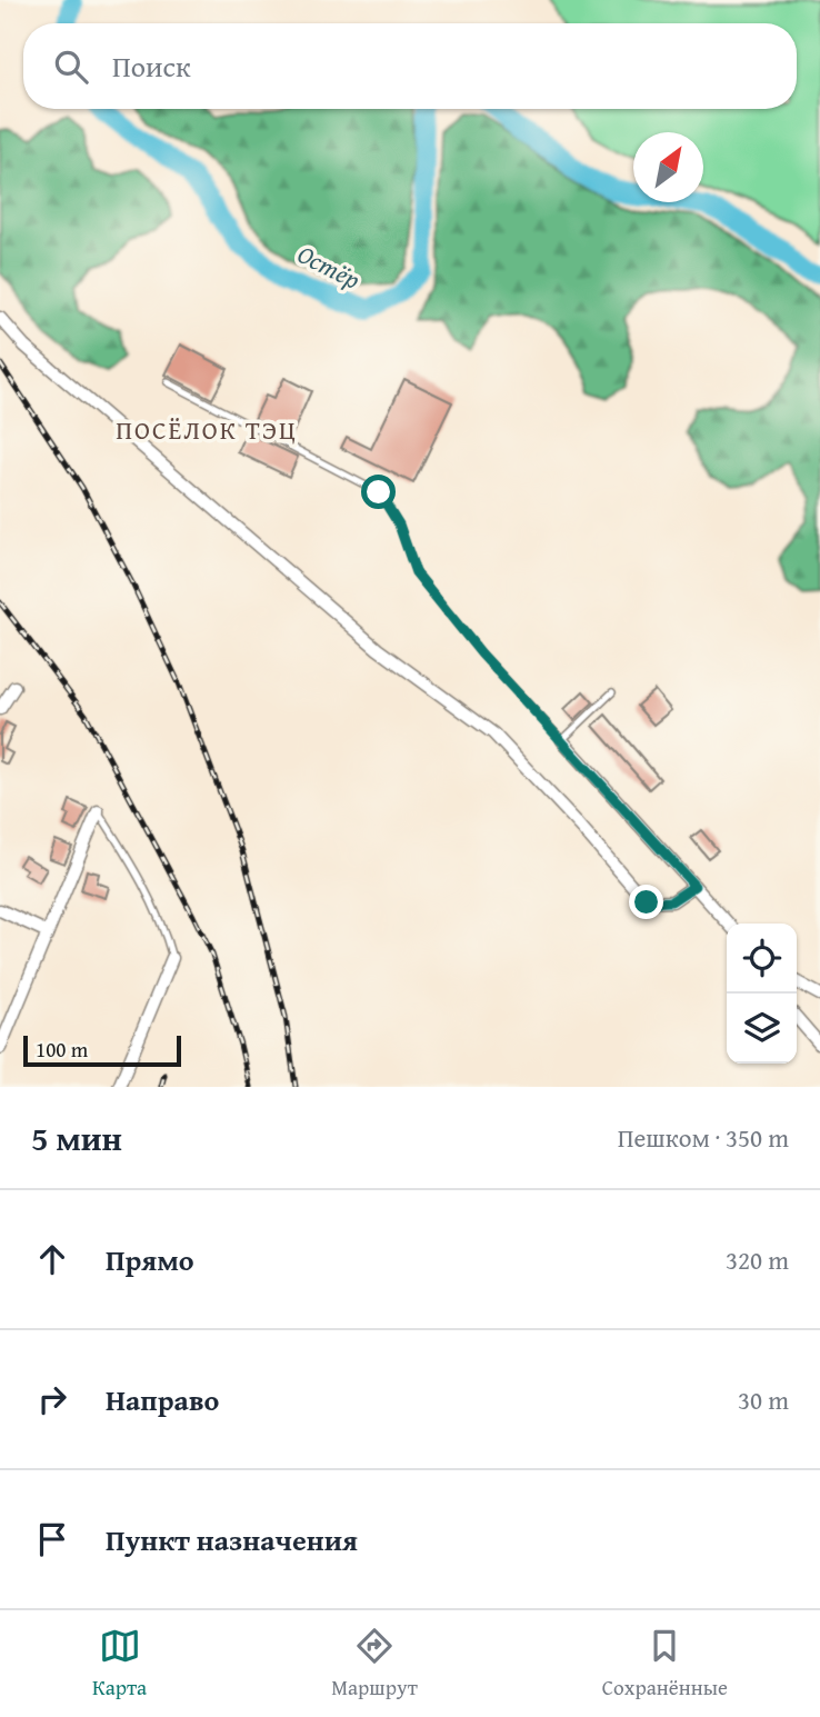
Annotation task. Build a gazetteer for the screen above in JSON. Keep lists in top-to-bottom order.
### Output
{
  "districts": ["ПОСЁЛОК ТЭЦ"],
  "water": ["Остёр"],
  "scale_bar": "100 m",
  "north": "top right",
  "page": {
    "search": "Поиск",
    "scale": "100 m",
    "heading": ["5 мин", "Пешком · 350 m"],
    "list": [
      ["Прямо", "320 m"],
      ["Направо", "30 m"],
      "Пункт назначения"
    ],
    "nav": ["Карта", "Маршрут", "Сохранённые"]
  }
}
